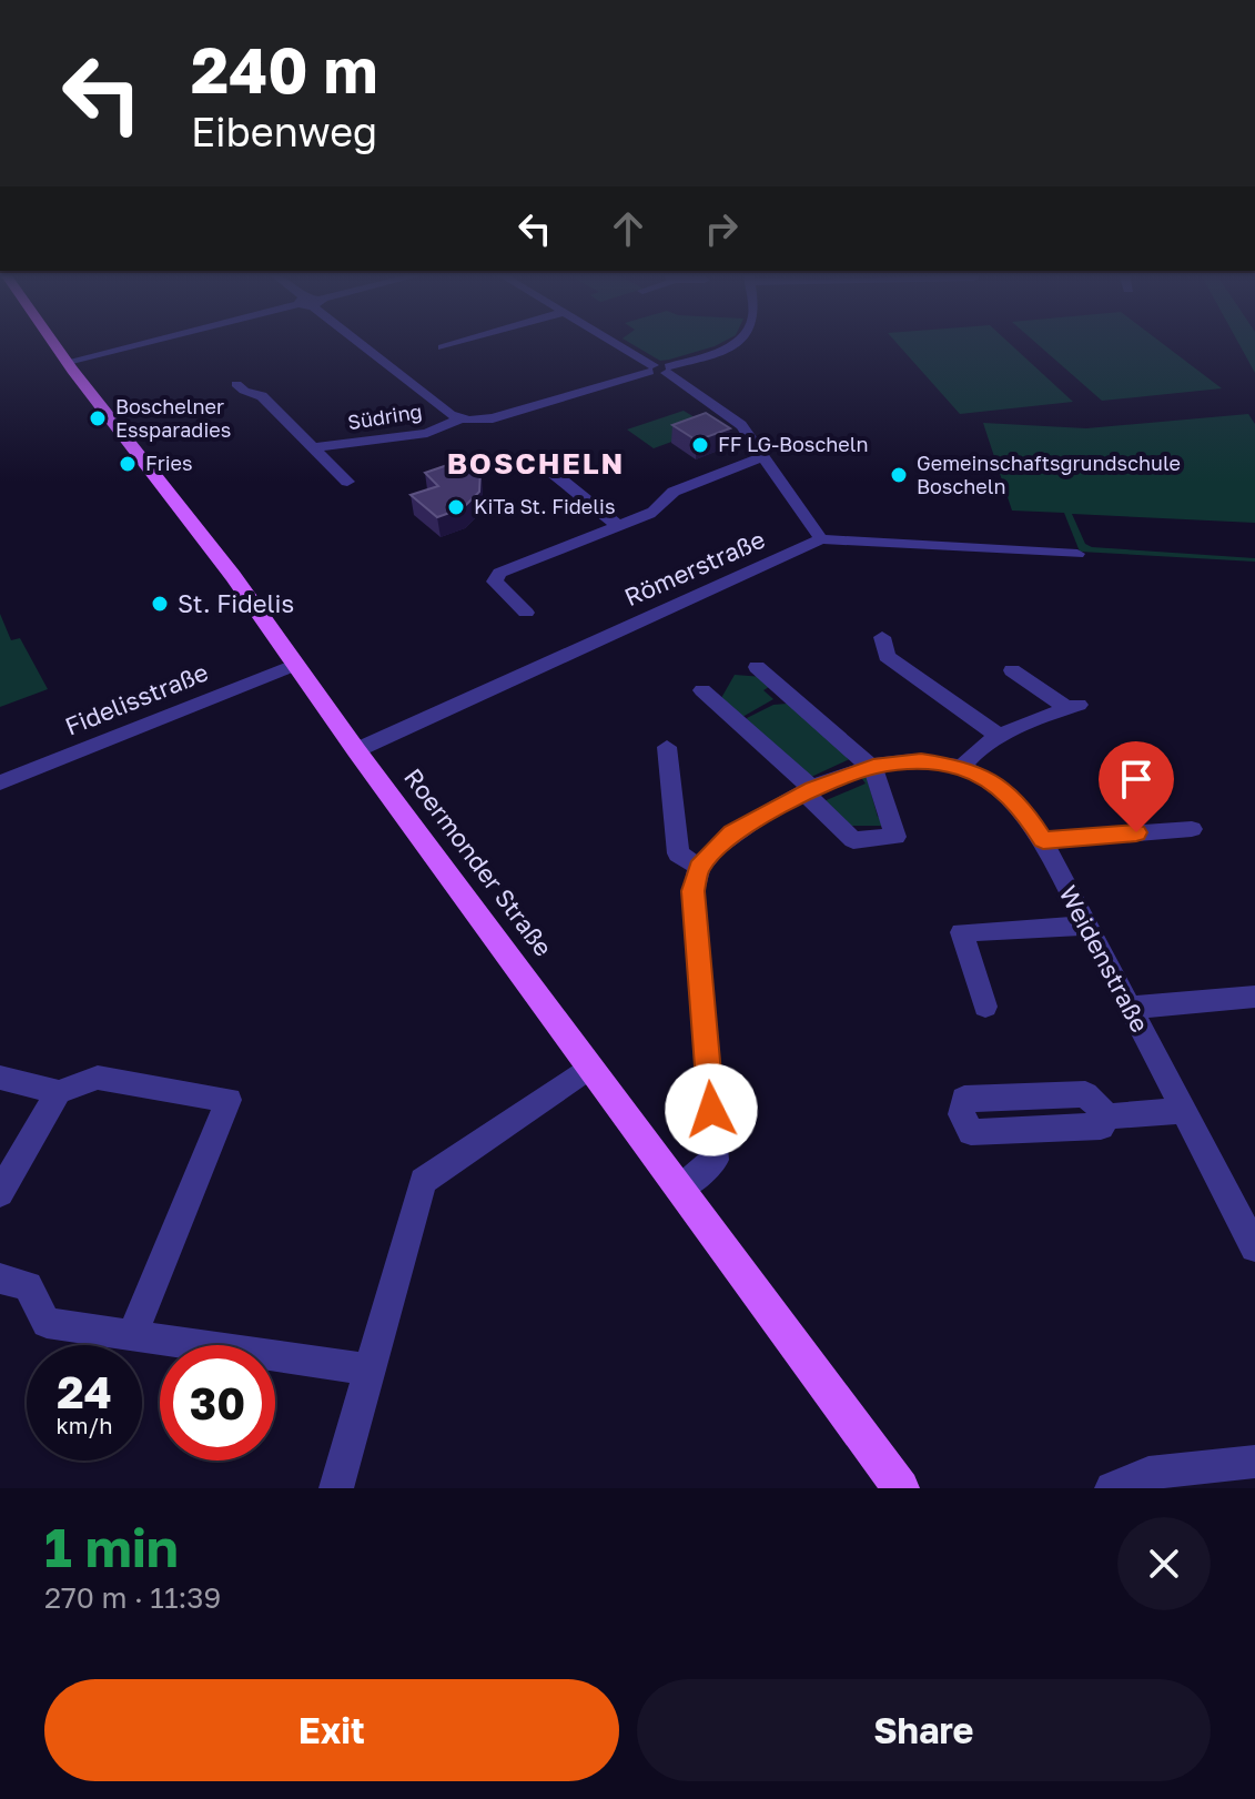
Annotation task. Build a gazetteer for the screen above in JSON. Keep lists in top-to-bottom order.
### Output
{
  "streets": {
    "main road": ["Roermonder Straße"],
    "street": [
      "Südring",
      "Römerstraße",
      "Fidelisstraße",
      "Weidenstraße"
    ]
  },
  "crossings": [
    ["Römerstraße", "Roermonder Straße"],
    ["Fidelisstraße", "Roermonder Straße"]
  ],
  "districts": ["BOSCHELN"],
  "places": [
    "Boschelner Essparadies",
    "FF LG-Boscheln",
    "Fries",
    "Gemeinschaftsgrundschule Boscheln",
    "KiTa St. Fidelis",
    "St. Fidelis"
  ],
  "page": {
    "turn": ["240 m", "Eibenweg"],
    "speed": "24 km/h",
    "limit": "30",
    "heading": ["1 min", "270 m · 11:39"],
    "buttons": ["Exit", "Share"]
  }
}
